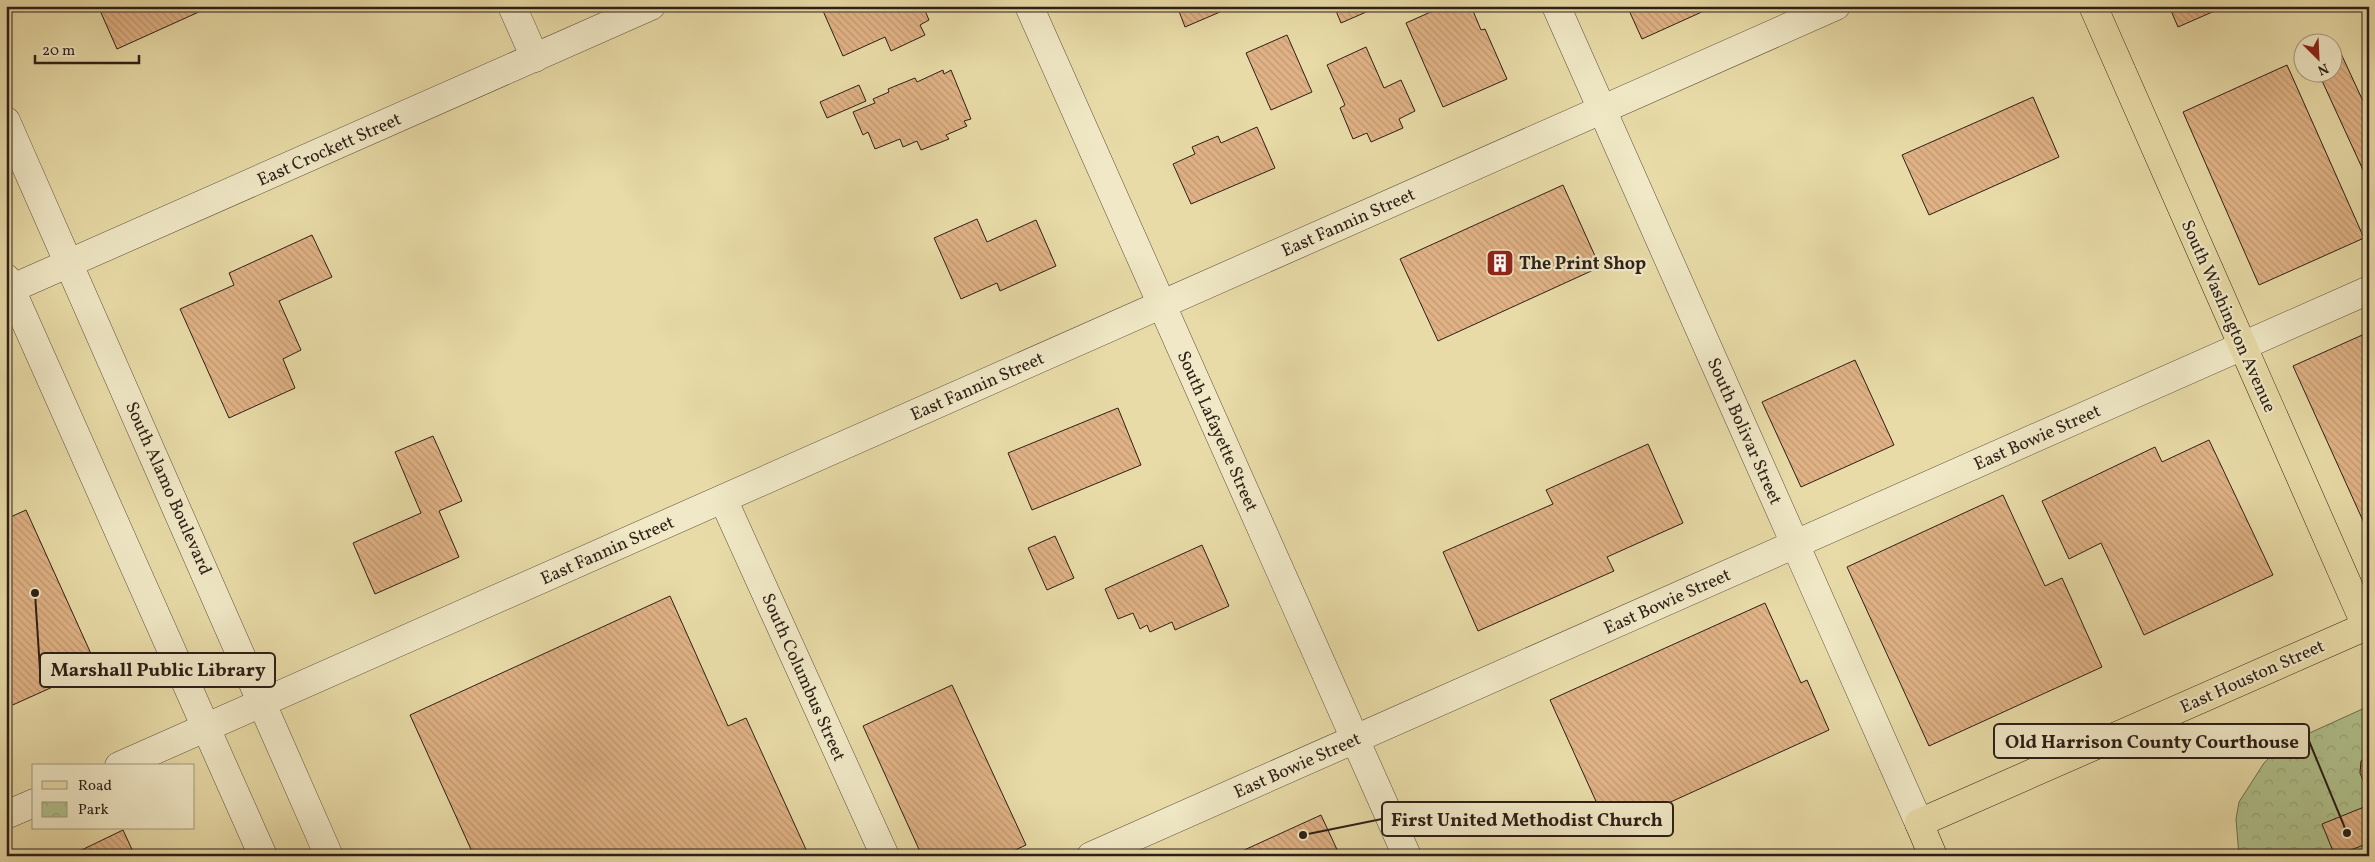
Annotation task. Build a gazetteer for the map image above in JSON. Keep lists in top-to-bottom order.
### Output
{
  "streets": {
    "main road": ["South Washington Avenue", "South Bolivar Street", "East Houston Street"],
    "street": [
      "East Crockett Street",
      "East Fannin Street",
      "South Lafayette Street",
      "East Bowie Street",
      "South Alamo Boulevard",
      "South Columbus Street"
    ]
  },
  "crossings": [
    ["East Crockett Street", "South Alamo Boulevard"],
    ["East Fannin Street", "South Lafayette Street"],
    ["East Fannin Street", "South Bolivar Street"],
    ["East Fannin Street", "South Alamo Boulevard"],
    ["East Fannin Street", "South Columbus Street"],
    ["South Washington Avenue", "East Bowie Street"],
    ["South Washington Avenue", "East Houston Street"],
    ["South Lafayette Street", "East Bowie Street"],
    ["South Bolivar Street", "East Bowie Street"],
    ["South Bolivar Street", "East Houston Street"]
  ],
  "places": {
    "building": ["The Print Shop"],
    "other": ["Marshall Public Library", "Old Harrison County Courthouse", "First United Methodist Church"]
  },
  "legend": ["Road", "Park"],
  "scale_bar": "20 m",
  "north": "bottom right"
}
